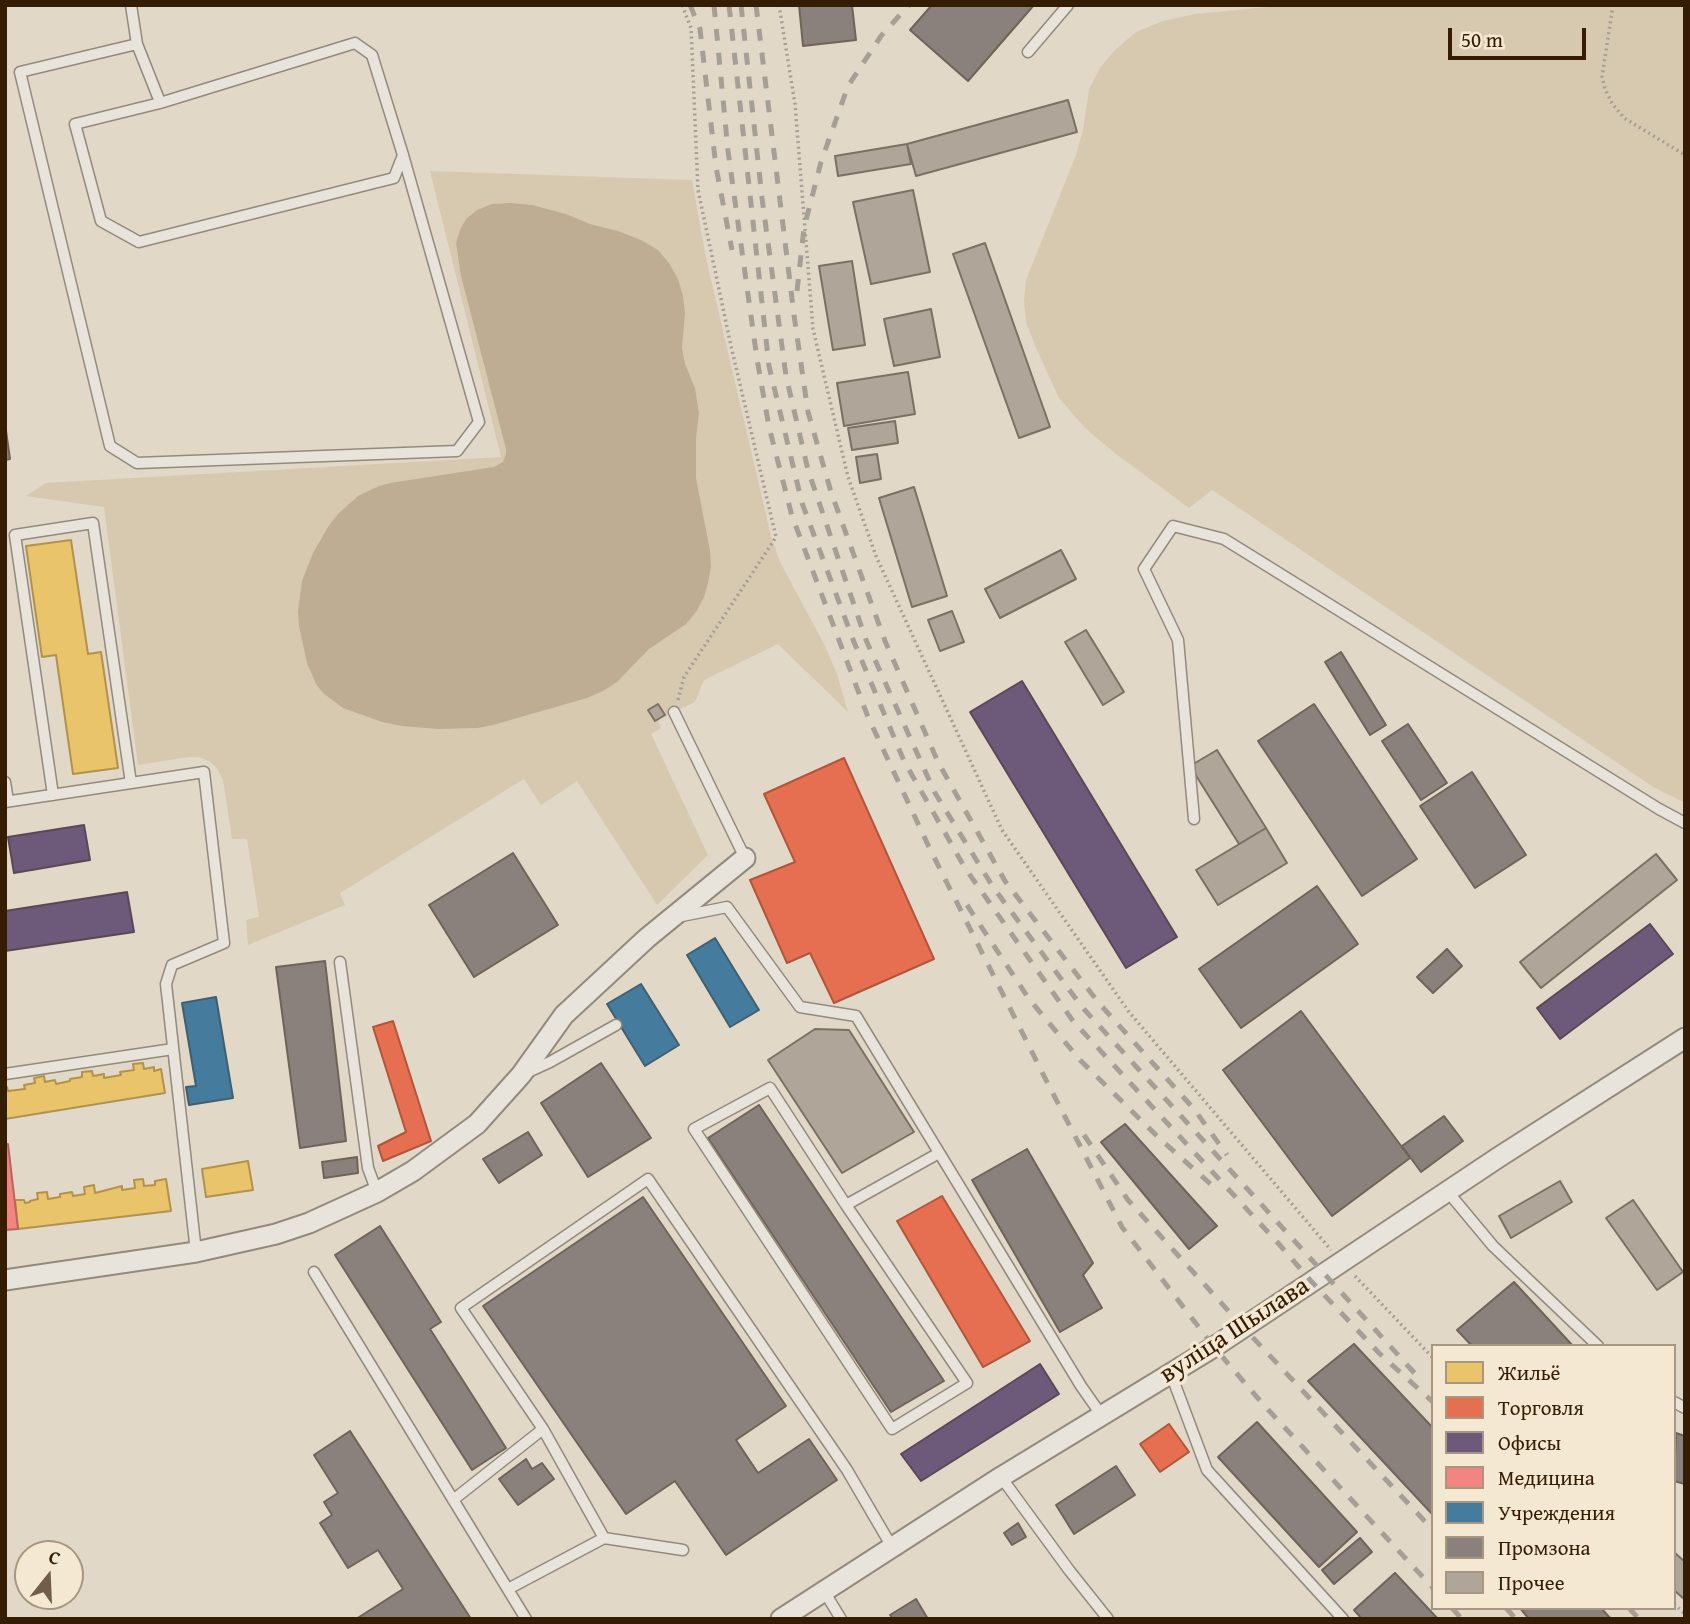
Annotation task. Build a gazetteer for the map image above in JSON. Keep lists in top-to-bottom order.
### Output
{
  "streets": {
    "street": ["вуліца Шылава"]
  },
  "legend": [
    "Жильё",
    "Торговля",
    "Офисы",
    "Медицина",
    "Учреждения",
    "Промзона",
    "Прочее"
  ],
  "scale_bar": "50 m",
  "north": "top"
}
